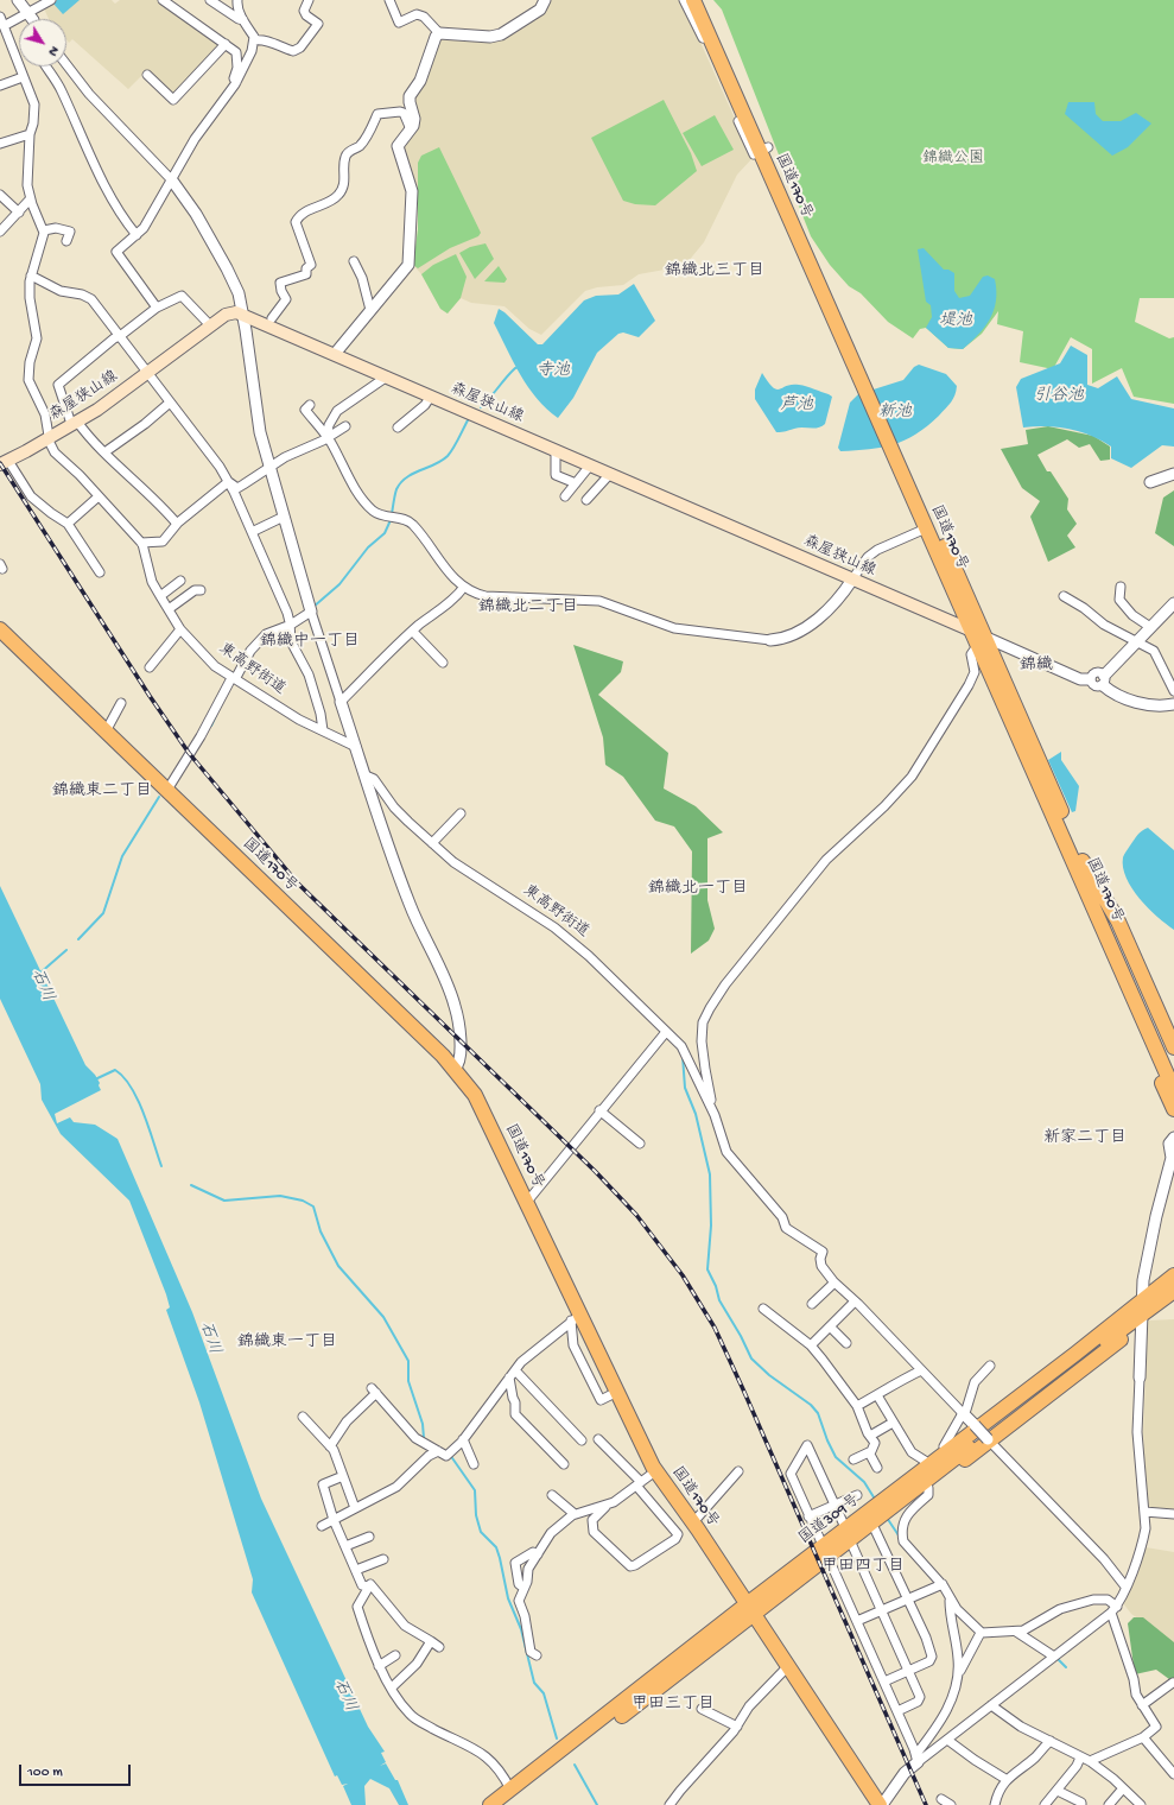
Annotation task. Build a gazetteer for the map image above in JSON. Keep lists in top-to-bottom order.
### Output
{
  "streets": {
    "highway": ["国道170号", "国道309号"],
    "main road": ["森屋狭山線"],
    "street": ["東高野街道"]
  },
  "crossings": [
    ["国道170号", "森屋狭山線"],
    ["国道170号", "国道309号"],
    ["森屋狭山線", "東高野街道"]
  ],
  "districts": [
    "錦織北三丁目",
    "錦織北二丁目",
    "錦織中一丁目",
    "錦織",
    "錦織東二丁目",
    "錦織北一丁目",
    "新家二丁目",
    "錦織東一丁目",
    "甲田四丁目",
    "甲田三丁目"
  ],
  "water": [
    "堤池",
    "寺池",
    "引谷池",
    "芦池",
    "新池",
    "石川"
  ],
  "parks": ["錦織公園"],
  "scale_bar": "100 m",
  "north": "bottom right"
}
